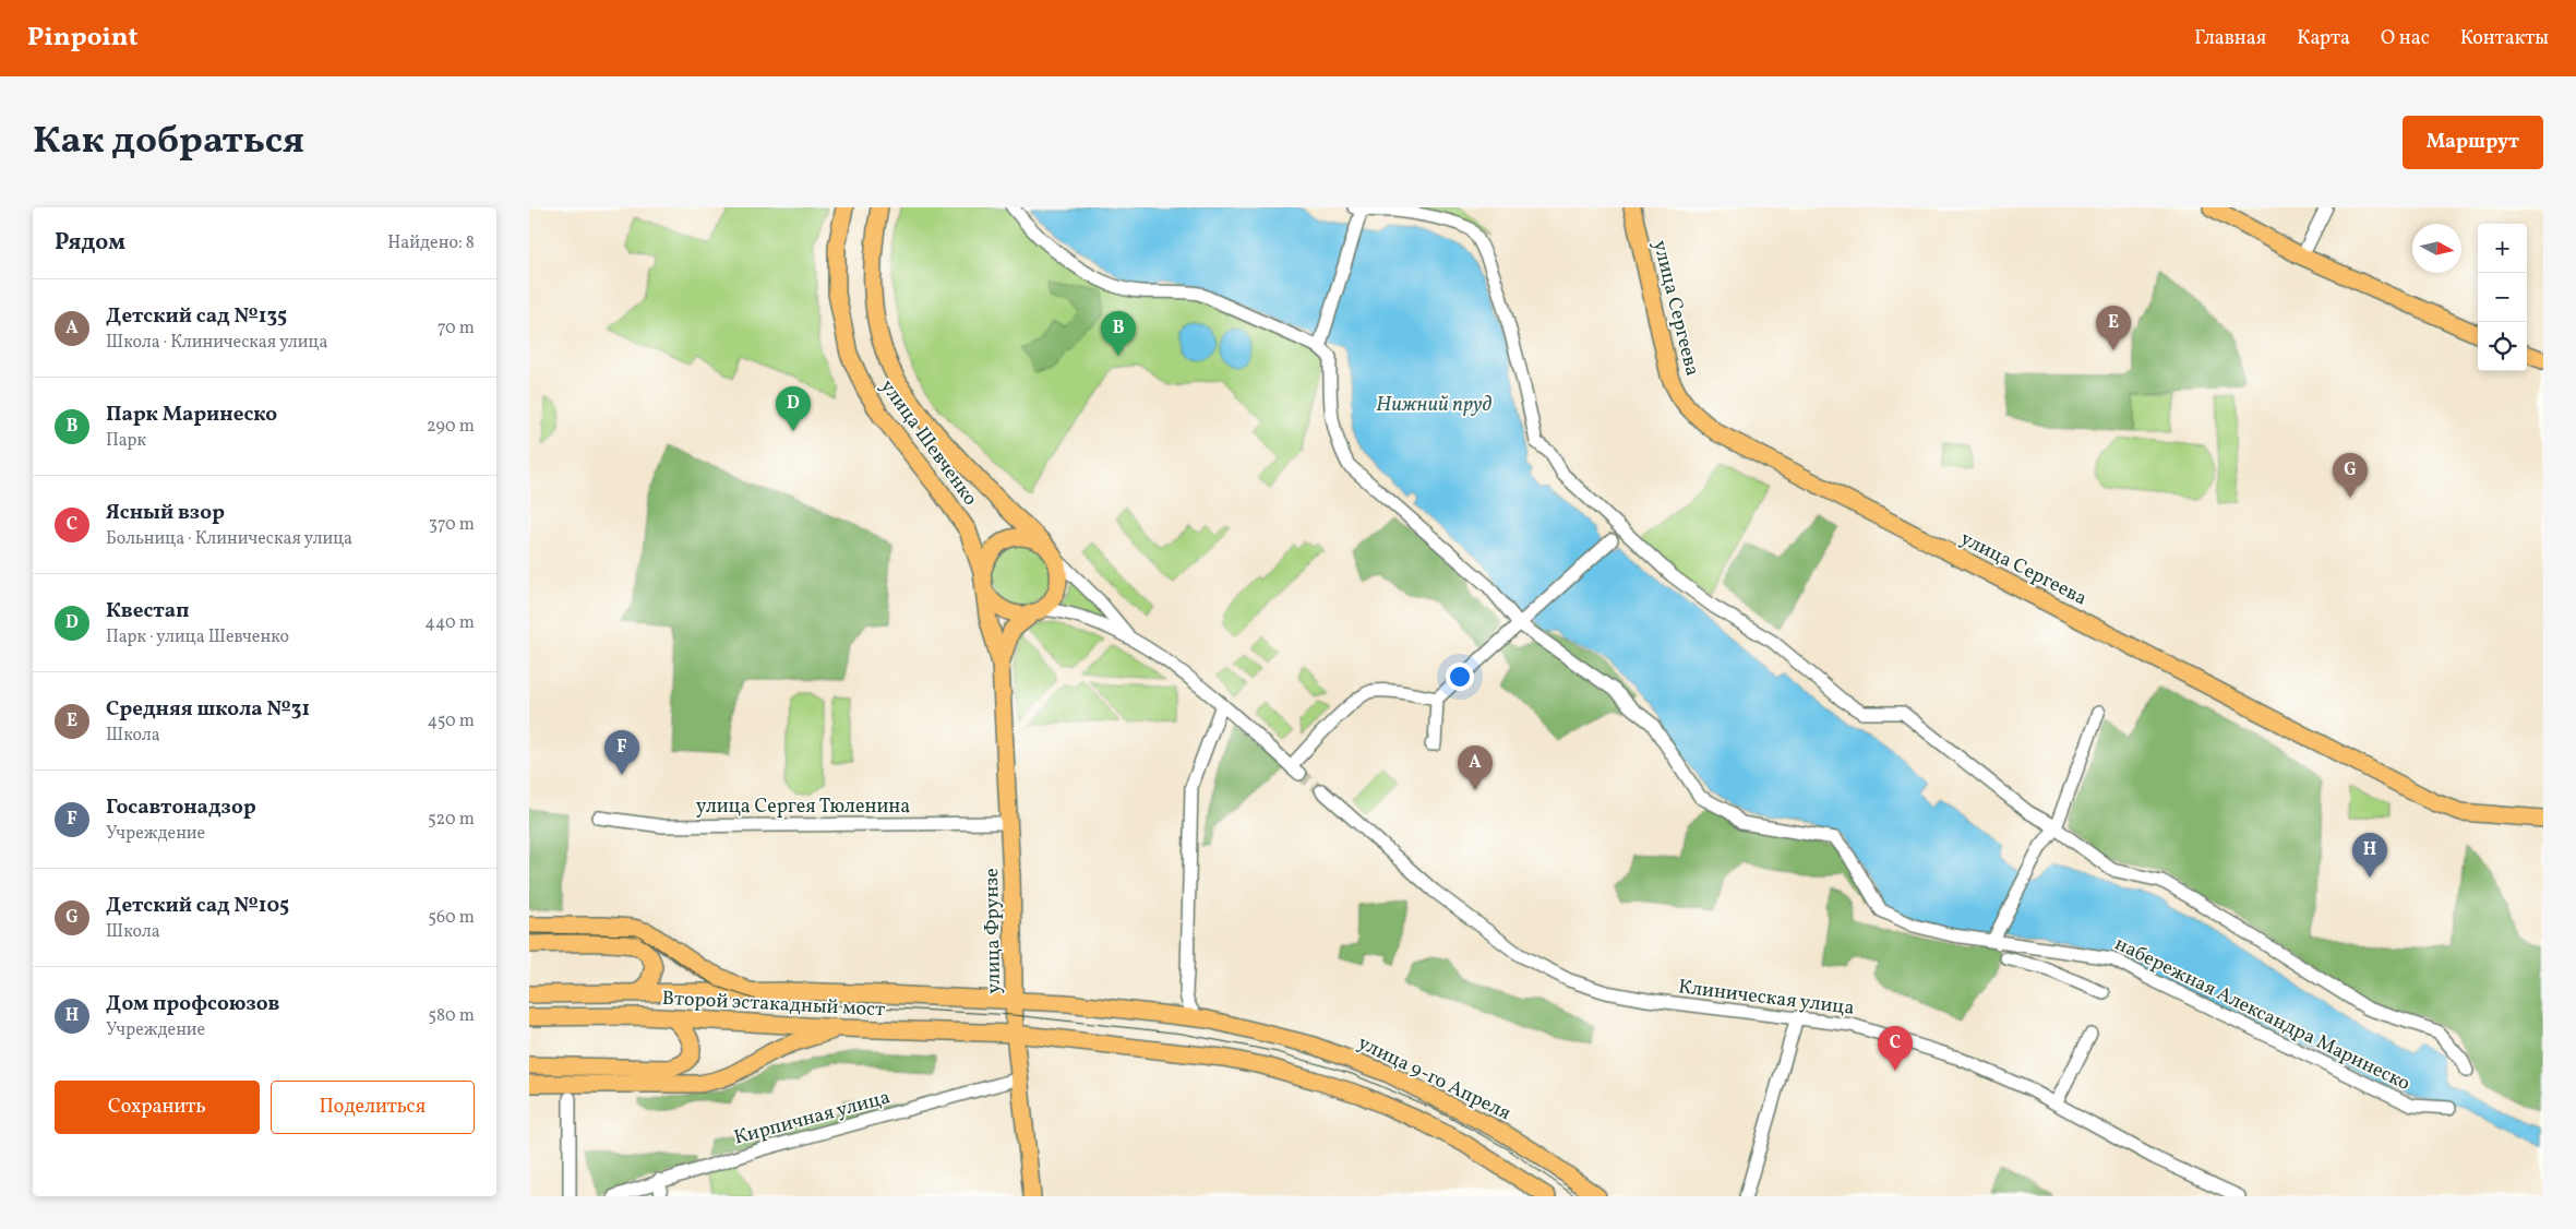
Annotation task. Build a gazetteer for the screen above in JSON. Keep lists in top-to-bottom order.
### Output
{
  "streets": {
    "main road": [
      "улица Сергеева",
      "улица Шевченко",
      "улица Фрунзе",
      "Второй эстакадный мост",
      "улица 9-го Апреля"
    ],
    "street": [
      "улица Сергея Тюленина",
      "Клиническая улица",
      "набережная Александра Маринеско",
      "Кирпичная улица"
    ]
  },
  "crossings": [
    ["улица Шевченко", "улица Фрунзе"],
    ["улица Сергея Тюленина", "улица Фрунзе"],
    ["улица Фрунзе", "Второй эстакадный мост"],
    ["улица Фрунзе", "улица 9-го Апреля"],
    ["улица Фрунзе", "Кирпичная улица"],
    ["Второй эстакадный мост", "улица 9-го Апреля"]
  ],
  "water": ["Нижний пруд"],
  "north": "right",
  "page": {
    "header": "Pinpoint",
    "nav": [
      "Главная",
      "Карта",
      "О нас",
      "Контакты"
    ],
    "title": "Как добраться",
    "buttons": [
      "Маршрут",
      ["Сохранить", "Поделиться"]
    ],
    "heading": ["Рядом", "Найдено: 8"],
    "map_buttons": ["+", "−"],
    "list": [
      {
        "mark": "A",
        "name": "Детский сад №135",
        "note": "Школа · Клиническая улица",
        "value": "70 m"
      },
      {
        "mark": "B",
        "name": "Парк Маринеско",
        "note": "Парк",
        "value": "290 m"
      },
      {
        "mark": "C",
        "name": "Ясный взор",
        "note": "Больница · Клиническая улица",
        "value": "370 m"
      },
      {
        "mark": "D",
        "name": "Квестап",
        "note": "Парк · улица Шевченко",
        "value": "440 m"
      },
      {
        "mark": "E",
        "name": "Средняя школа №31",
        "note": "Школа",
        "value": "450 m"
      },
      {
        "mark": "F",
        "name": "Госавтонадзор",
        "note": "Учреждение",
        "value": "520 m"
      },
      {
        "mark": "G",
        "name": "Детский сад №105",
        "note": "Школа",
        "value": "560 m"
      },
      {
        "mark": "H",
        "name": "Дом профсоюзов",
        "note": "Учреждение",
        "value": "580 m"
      }
    ],
    "pins": [
      "E",
      "B",
      "D",
      "G",
      "F",
      "A",
      "H",
      "C"
    ]
  }
}
